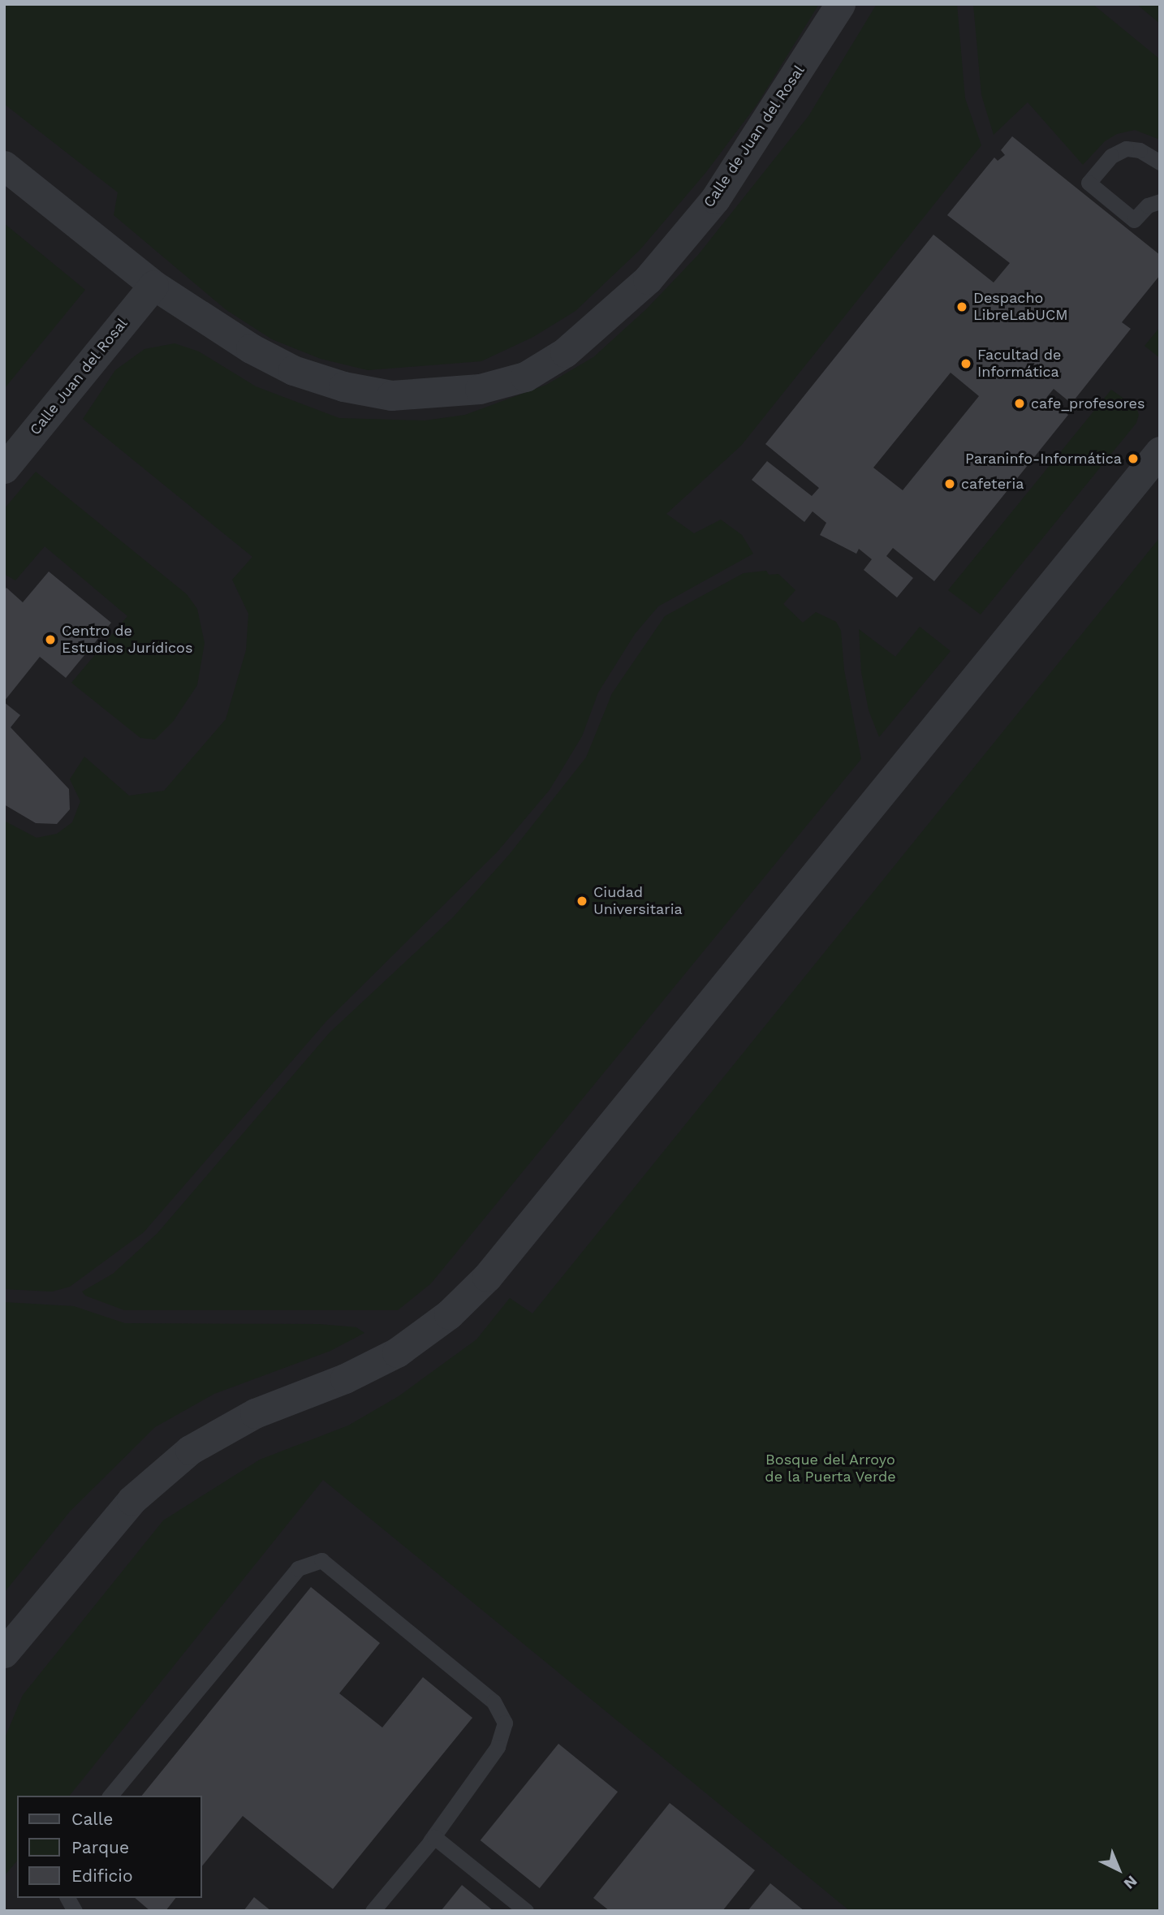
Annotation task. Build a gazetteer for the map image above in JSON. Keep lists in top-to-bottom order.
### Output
{
  "streets": {
    "street": ["Calle de Juan del Rosal", "Calle Juan del Rosal"]
  },
  "crossings": [
    ["Calle de Juan del Rosal", "Calle Juan del Rosal"]
  ],
  "parks": ["Bosque del Arroyo de la Puerta Verde"],
  "places": [
    "Despacho LibreLabUCM",
    "Facultad de Informática",
    "cafe_profesores",
    "Paraninfo-Informática",
    "cafeteria",
    "Centro de Estudios Jurídicos",
    "Ciudad Universitaria"
  ],
  "legend": ["Calle", "Parque", "Edificio"],
  "north": "bottom right"
}
